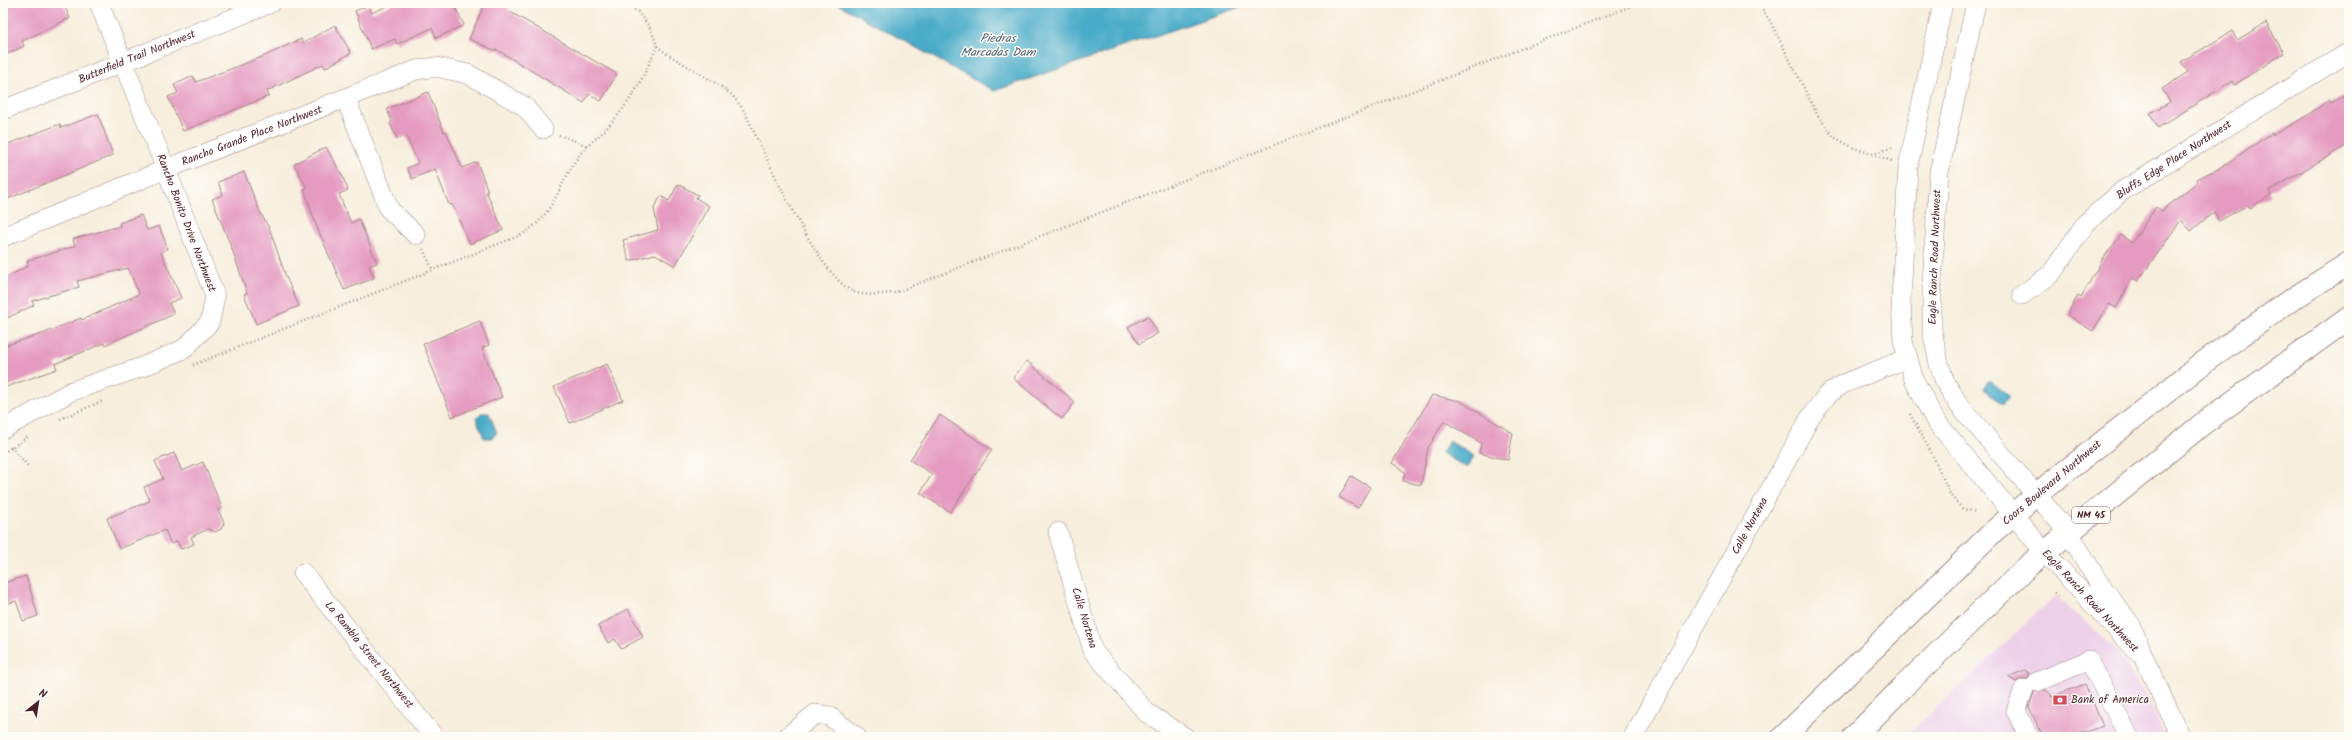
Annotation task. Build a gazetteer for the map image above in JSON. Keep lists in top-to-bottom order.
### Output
{
  "streets": {
    "main road": ["Coors Boulevard Northwest", "NM 45"],
    "street": [
      "Butterfield Trail Northwest",
      "Rancho Grande Place Northwest",
      "Bluffs Edge Place Northwest",
      "Rancho Bonito Drive Northwest",
      "Eagle Ranch Road Northwest",
      "Calle Nortena",
      "La Rambla Street Northwest"
    ]
  },
  "crossings": [
    ["Butterfield Trail Northwest", "Rancho Bonito Drive Northwest"],
    ["Rancho Grande Place Northwest", "Rancho Bonito Drive Northwest"],
    ["Eagle Ranch Road Northwest", "Coors Boulevard Northwest"],
    ["Eagle Ranch Road Northwest", "NM 45"],
    ["Eagle Ranch Road Northwest", "Calle Nortena"]
  ],
  "water": ["Piedras Marcadas Dam"],
  "places": {
    "bank": ["Bank of America"]
  },
  "north": "top right"
}
